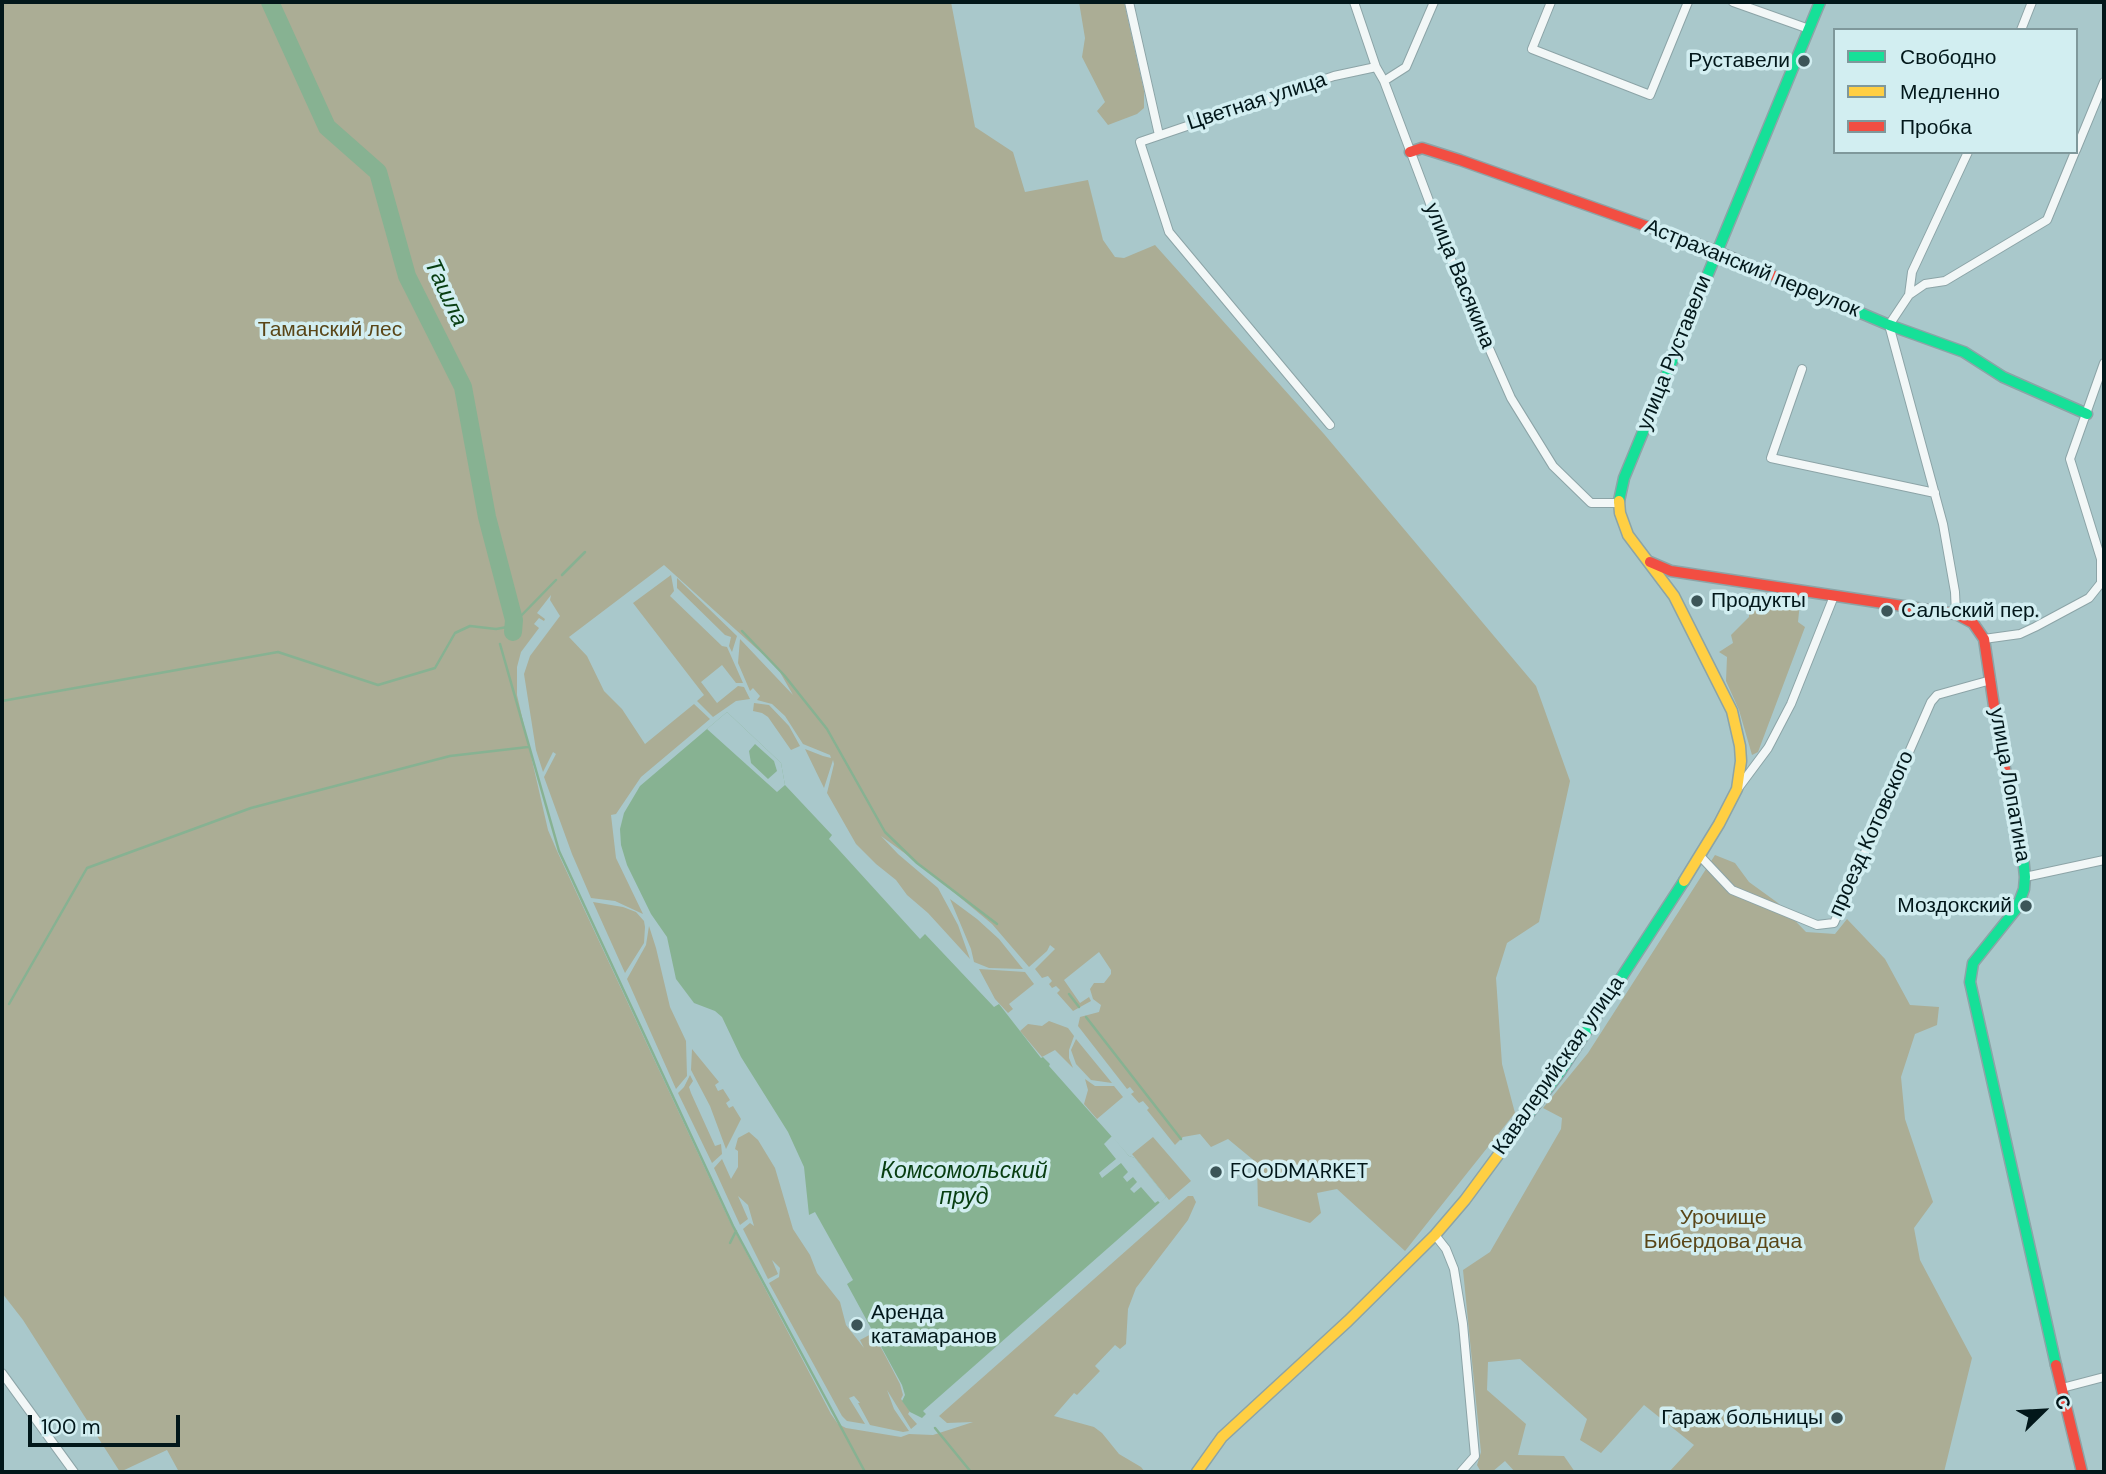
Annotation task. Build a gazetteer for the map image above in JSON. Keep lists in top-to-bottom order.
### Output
{
  "streets": {
    "street": [
      "Цветная улица",
      "Астраханский переулок",
      "улица Васякина",
      "улица Руставели",
      "улица Лопатина",
      "проезд Котовского",
      "Кавалерийская улица"
    ]
  },
  "crossings": [
    ["Цветная улица", "улица Васякина"],
    ["Астраханский переулок", "улица Васякина"],
    ["Астраханский переулок", "улица Руставели"],
    ["улица Васякина", "улица Руставели"],
    ["улица Лопатина", "проезд Котовского"],
    ["проезд Котовского", "Кавалерийская улица"]
  ],
  "water": ["Ташла", "Комсомольский пруд"],
  "parks": ["Таманский лес", "Урочище Бибердова дача"],
  "places": [
    "Руставели",
    "Продукты",
    "Сальский пер.",
    "Моздокский",
    "FOODMARKET",
    "Аренда катамаранов",
    "Гараж больницы"
  ],
  "legend": ["Свободно", "Медленно", "Пробка"],
  "scale_bar": "100 m",
  "north": "top right"
}
